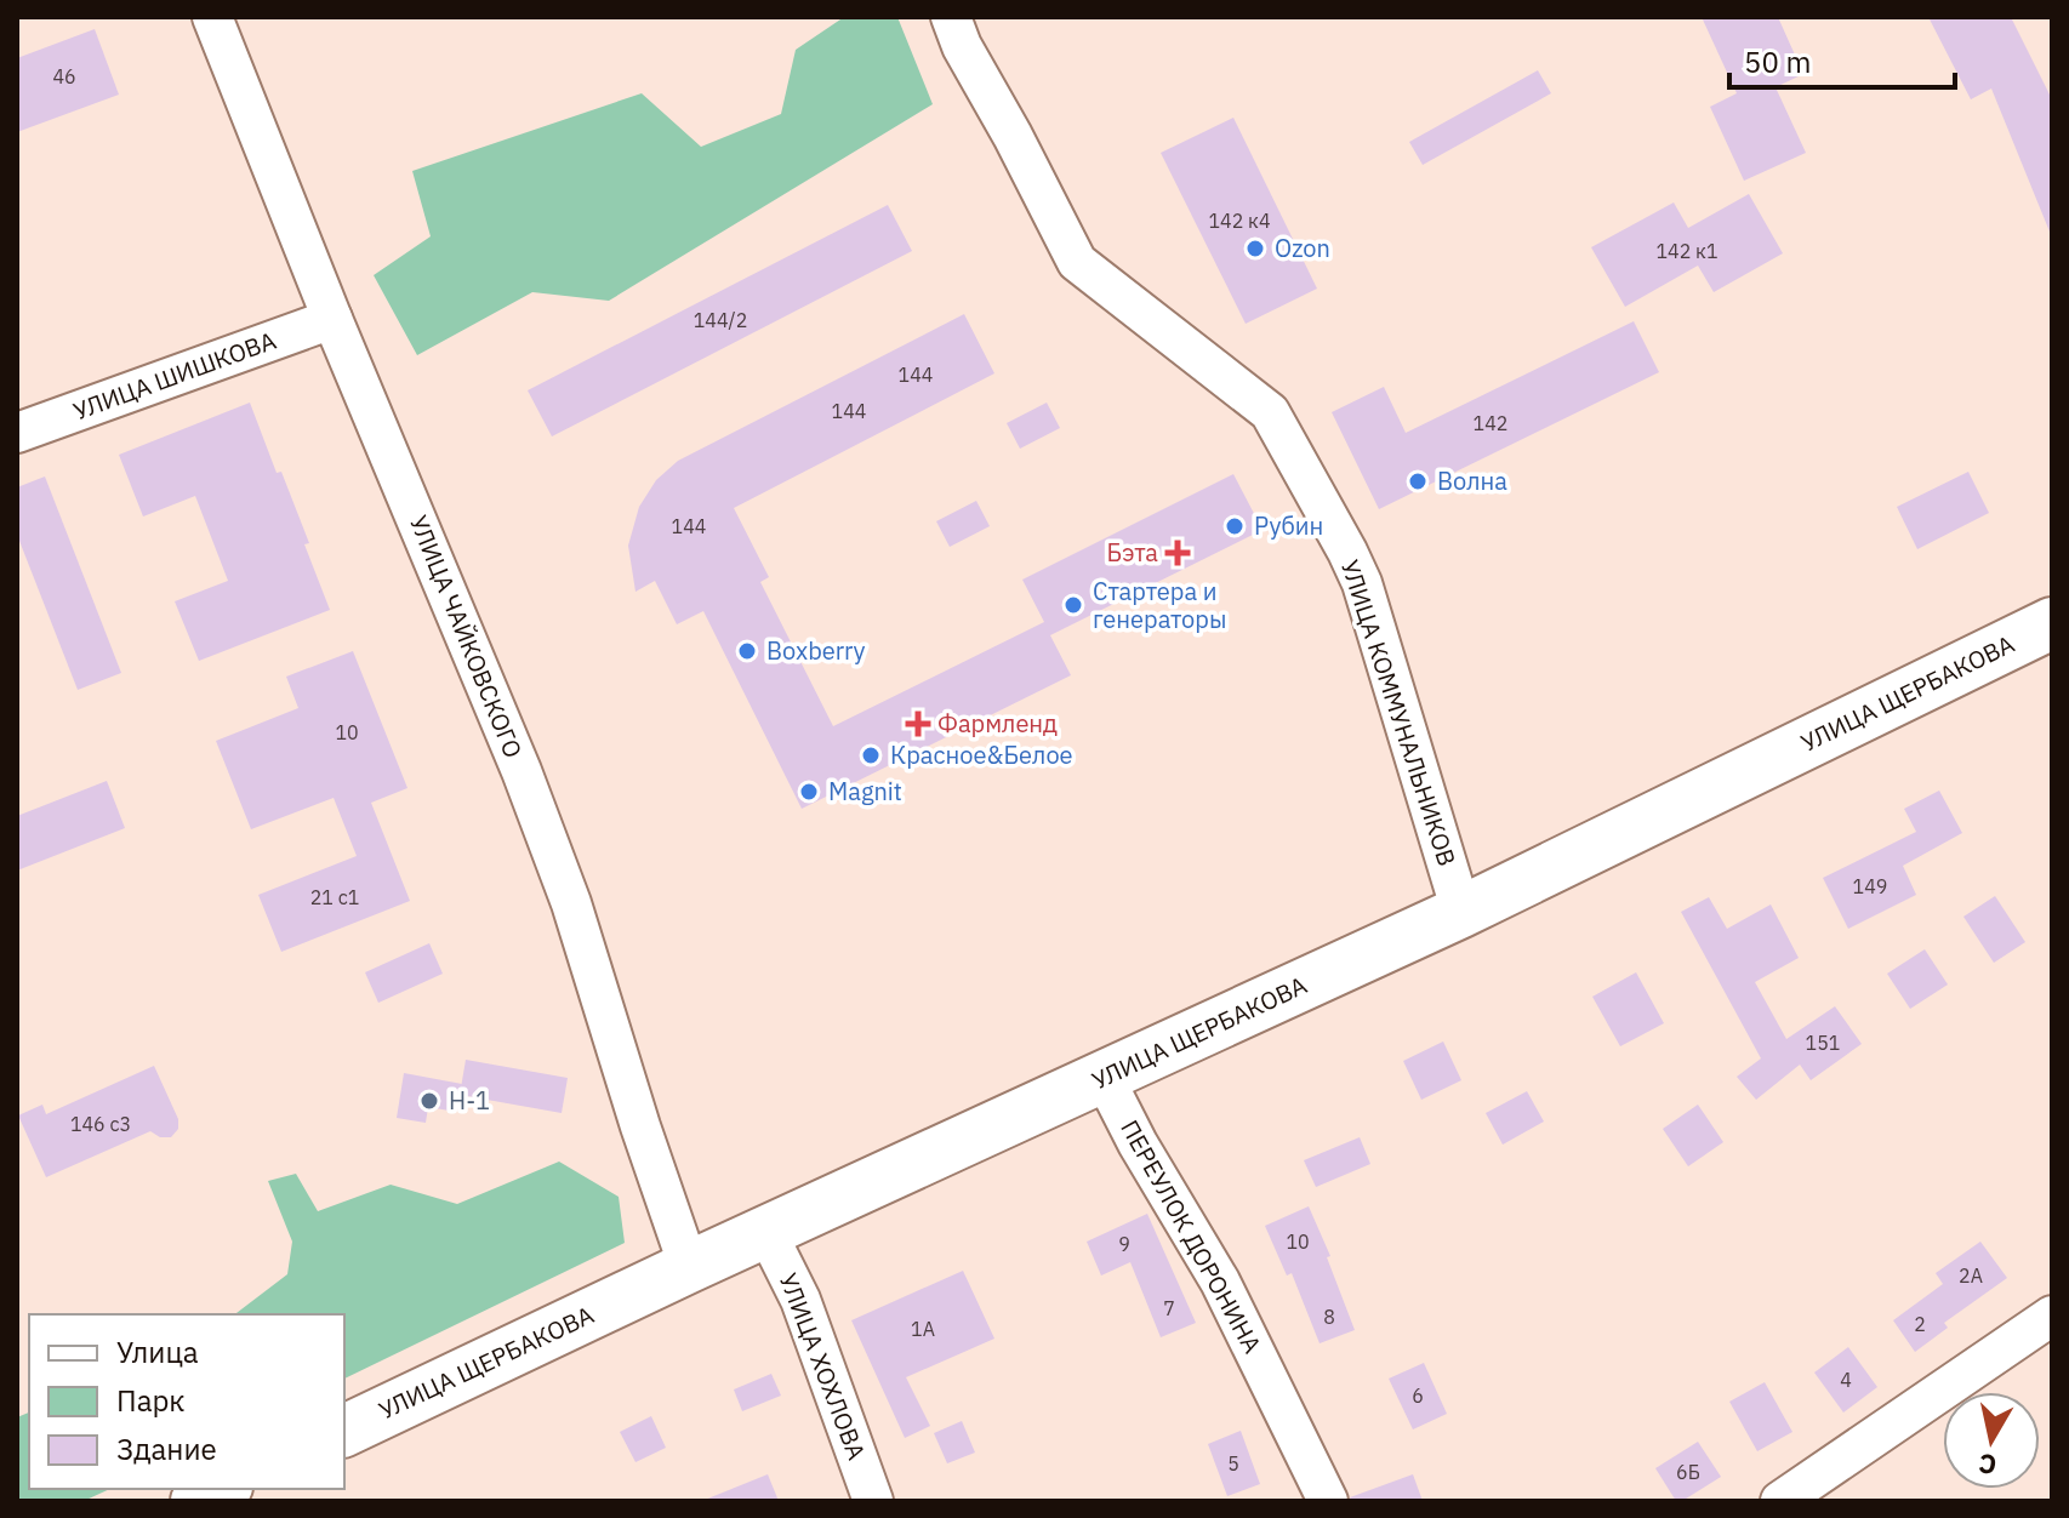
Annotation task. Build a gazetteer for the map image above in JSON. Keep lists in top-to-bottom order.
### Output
{
  "streets": {
    "main road": ["УЛИЦА ЩЕРБАКОВА"],
    "street": [
      "УЛИЦА ШИШКОВА",
      "УЛИЦА ЧАЙКОВСКОГО",
      "УЛИЦА КОММУНАЛЬНИКОВ",
      "ПЕРЕУЛОК ДОРОНИНА",
      "УЛИЦА ХОХЛОВА"
    ]
  },
  "crossings": [
    ["УЛИЦА ШИШКОВА", "УЛИЦА ЧАЙКОВСКОГО"],
    ["УЛИЦА ЧАЙКОВСКОГО", "УЛИЦА ЩЕРБАКОВА"],
    ["УЛИЦА ЩЕРБАКОВА", "УЛИЦА КОММУНАЛЬНИКОВ"],
    ["УЛИЦА ЩЕРБАКОВА", "ПЕРЕУЛОК ДОРОНИНА"],
    ["УЛИЦА ЩЕРБАКОВА", "УЛИЦА ХОХЛОВА"]
  ],
  "places": {
    "other": [
      "Ozon",
      "Волна",
      "Рубин",
      "Стартера и генераторы",
      "Boxberry",
      "Красное&Белое",
      "Magnit",
      "Н-1"
    ],
    "health": ["Бэта", "Фармленд"]
  },
  "house_numbers": [
    "46",
    "142 к4",
    "142 к1",
    "144/2",
    "144",
    "144",
    "142",
    "144",
    "10",
    "149",
    "21 с1",
    "151",
    "146 с3",
    "10",
    "9",
    "2А",
    "7",
    "8",
    "2",
    "1А",
    "4",
    "6",
    "5",
    "6Б"
  ],
  "legend": ["Улица", "Парк", "Здание"],
  "scale_bar": "50 m",
  "north": "bottom"
}
